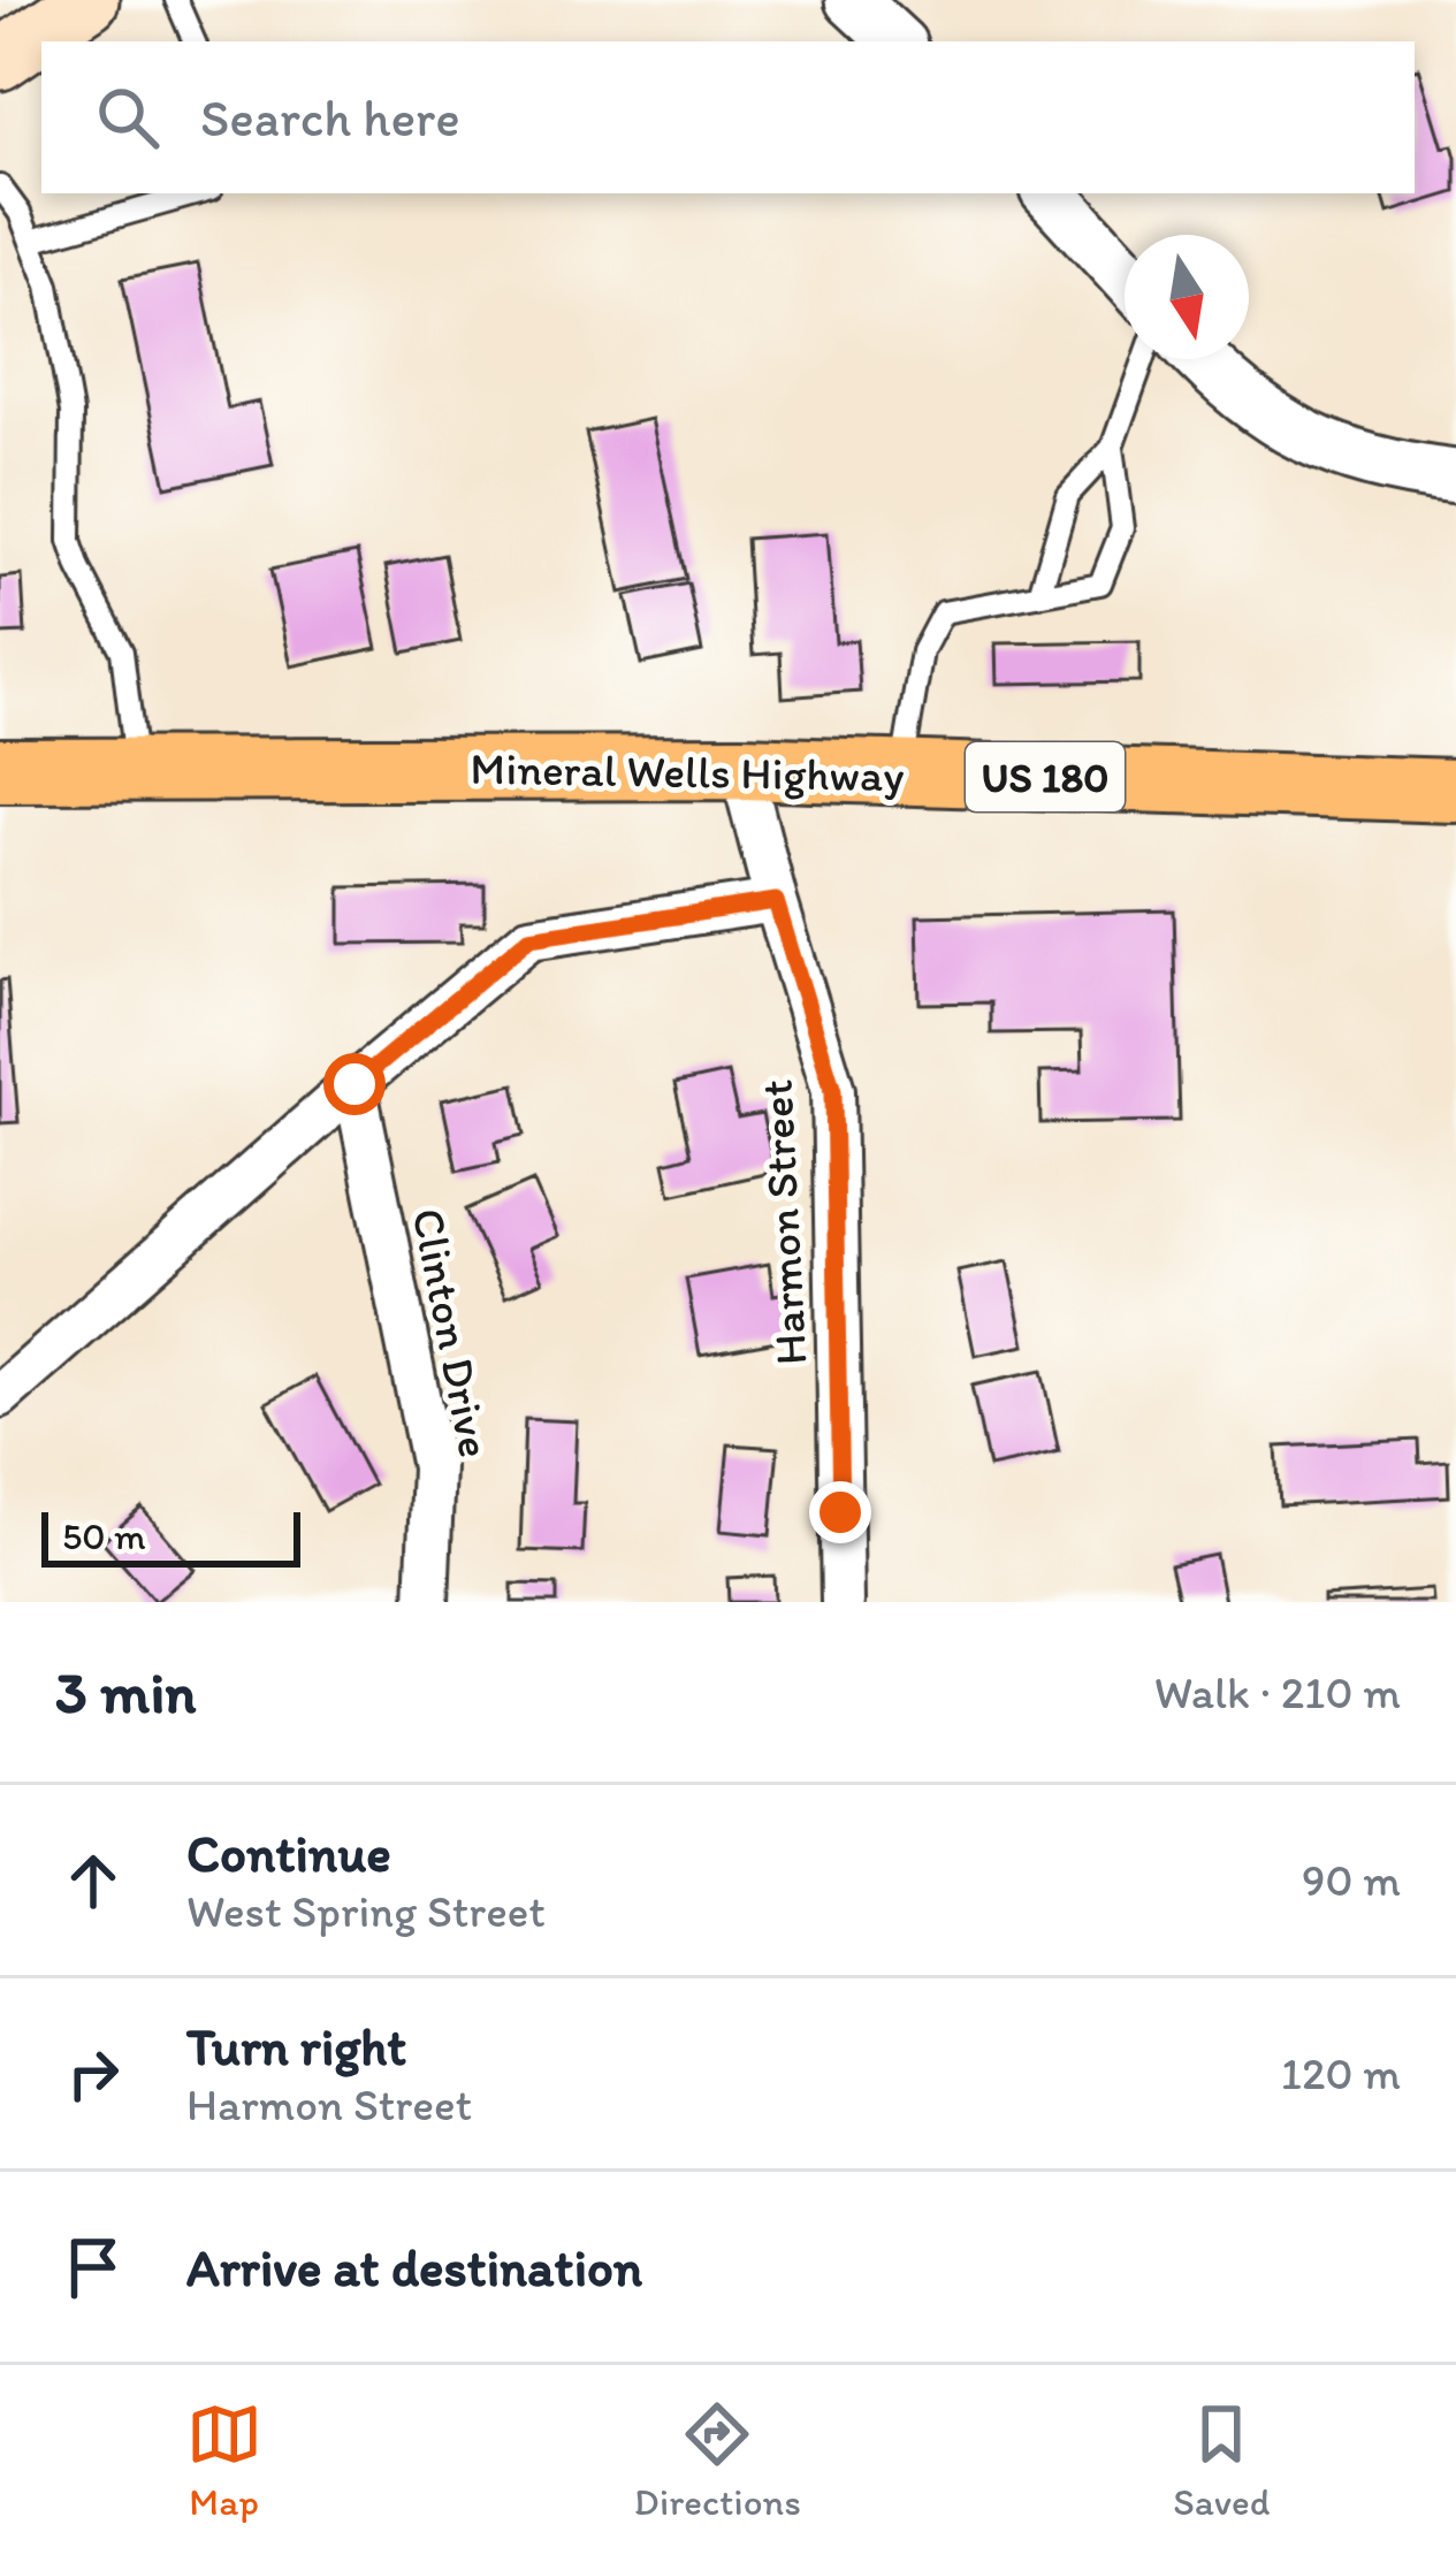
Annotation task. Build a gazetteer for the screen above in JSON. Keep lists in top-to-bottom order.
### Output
{
  "streets": {
    "main road": ["Mineral Wells Highway", "US 180"],
    "street": ["Harmon Street", "Clinton Drive"]
  },
  "crossings": [
    ["Mineral Wells Highway", "Harmon Street"]
  ],
  "scale_bar": "50 m",
  "north": "bottom",
  "page": {
    "search": "Search here",
    "scale": "50 m",
    "heading": ["3 min", "Walk · 210 m"],
    "list": [
      ["Continue", "West Spring Street", "90 m"],
      ["Turn right", "Harmon Street", "120 m"],
      "Arrive at destination"
    ],
    "nav": ["Map", "Directions", "Saved"]
  }
}
